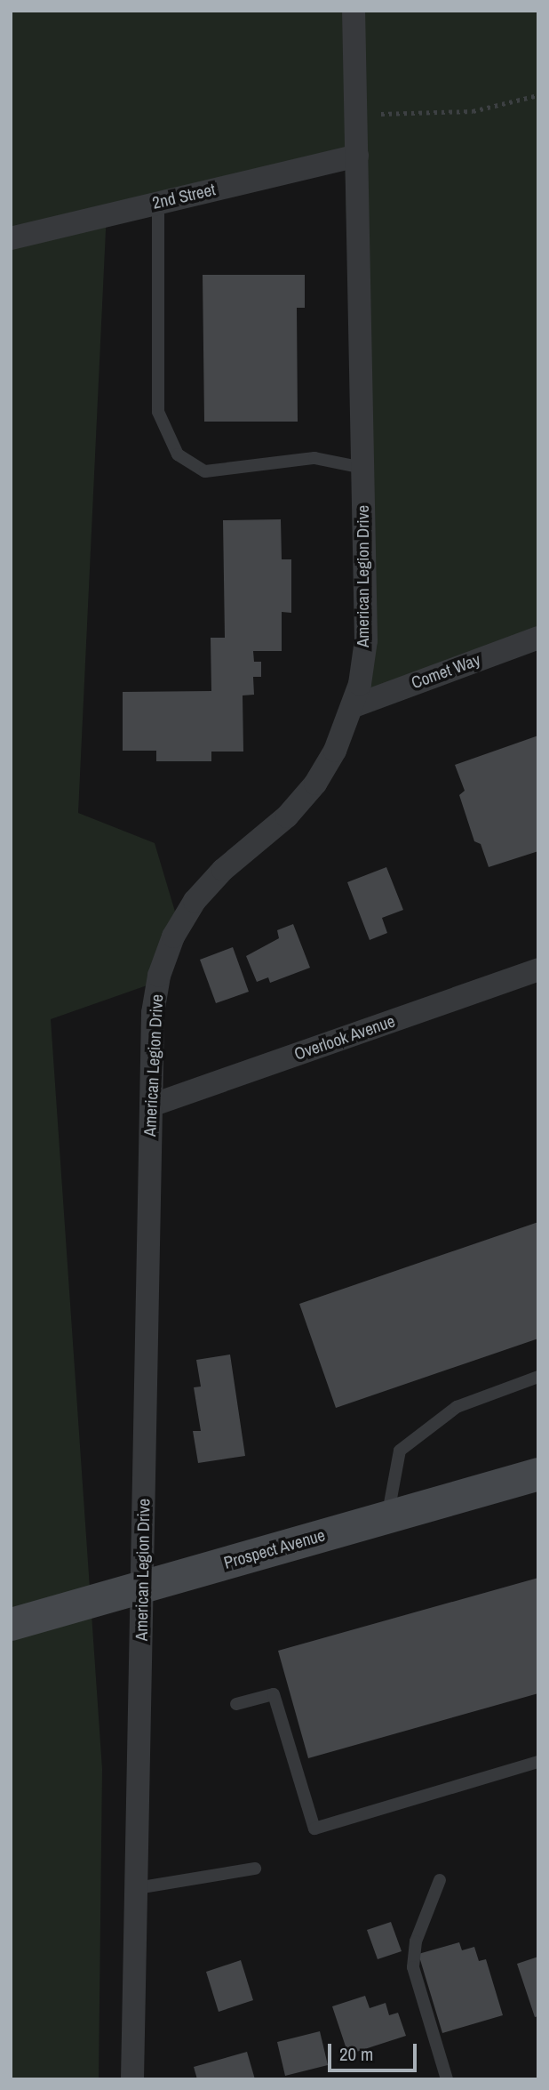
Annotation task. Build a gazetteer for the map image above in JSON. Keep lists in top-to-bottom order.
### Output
{
  "streets": {
    "street": [
      "2nd Street",
      "American Legion Drive",
      "Comet Way",
      "Overlook Avenue",
      "Prospect Avenue"
    ]
  },
  "crossings": [
    ["2nd Street", "American Legion Drive"],
    ["American Legion Drive", "Comet Way"],
    ["American Legion Drive", "Overlook Avenue"],
    ["American Legion Drive", "Prospect Avenue"]
  ],
  "scale_bar": "20 m"
}
